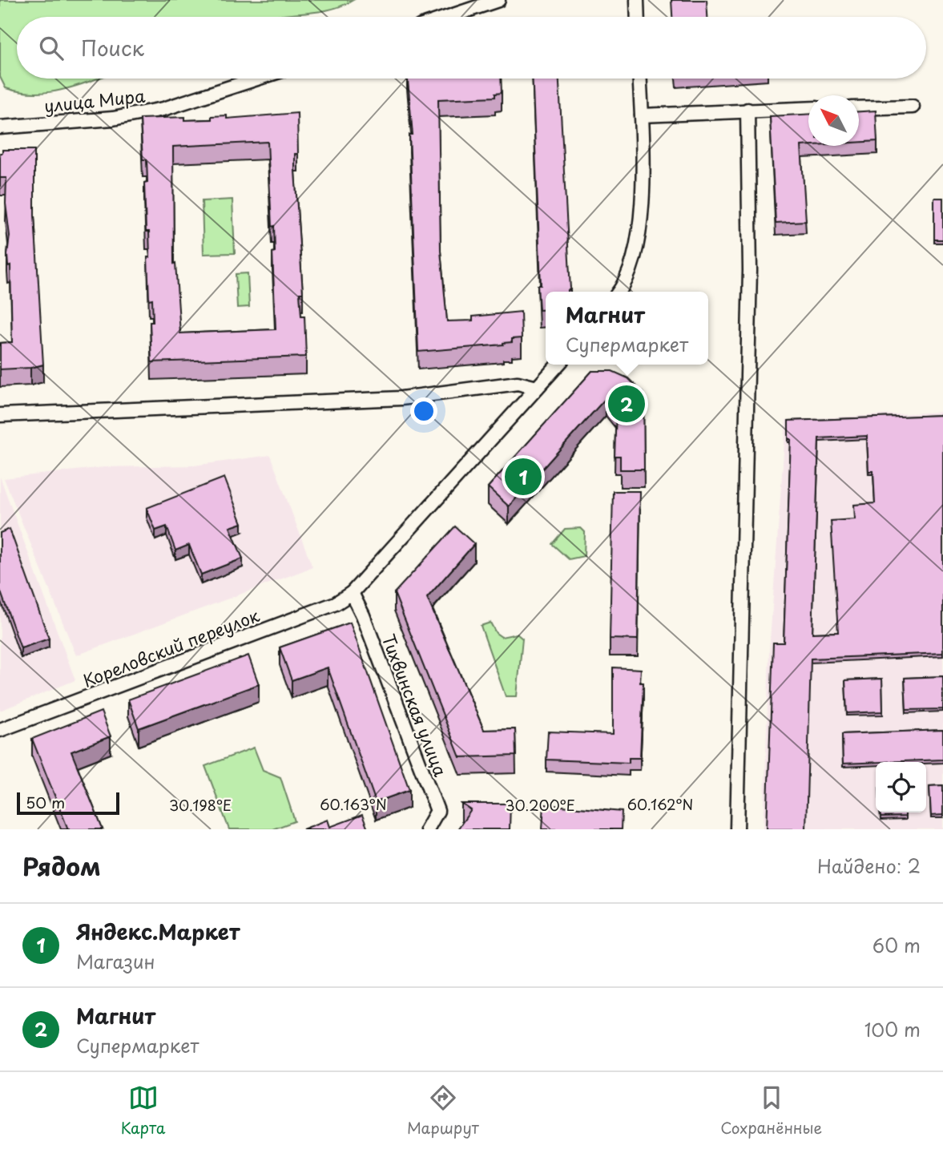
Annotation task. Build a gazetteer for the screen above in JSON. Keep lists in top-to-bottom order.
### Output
{
  "streets": {
    "street": ["улица Мира", "Кореловский переулок", "Тихвинская улица"]
  },
  "crossings": [
    ["Кореловский переулок", "Тихвинская улица"]
  ],
  "scale_bar": "50 m",
  "north": "top left",
  "page": {
    "search": "Поиск",
    "popup": ["Магнит", "Супермаркет"],
    "pins": ["2", "1"],
    "scale": "50 m",
    "heading": ["Рядом", "Найдено: 2"],
    "list": [
      {
        "mark": "1",
        "name": "Яндекс.Маркет",
        "note": "Магазин",
        "value": "60 m"
      },
      {
        "mark": "2",
        "name": "Магнит",
        "note": "Супермаркет",
        "value": "100 m"
      }
    ],
    "nav": ["Карта", "Маршрут", "Сохранённые"]
  },
  "coordinates": [
    "60.163°N",
    "60.162°N",
    "30.198°E",
    "30.200°E"
  ]
}
